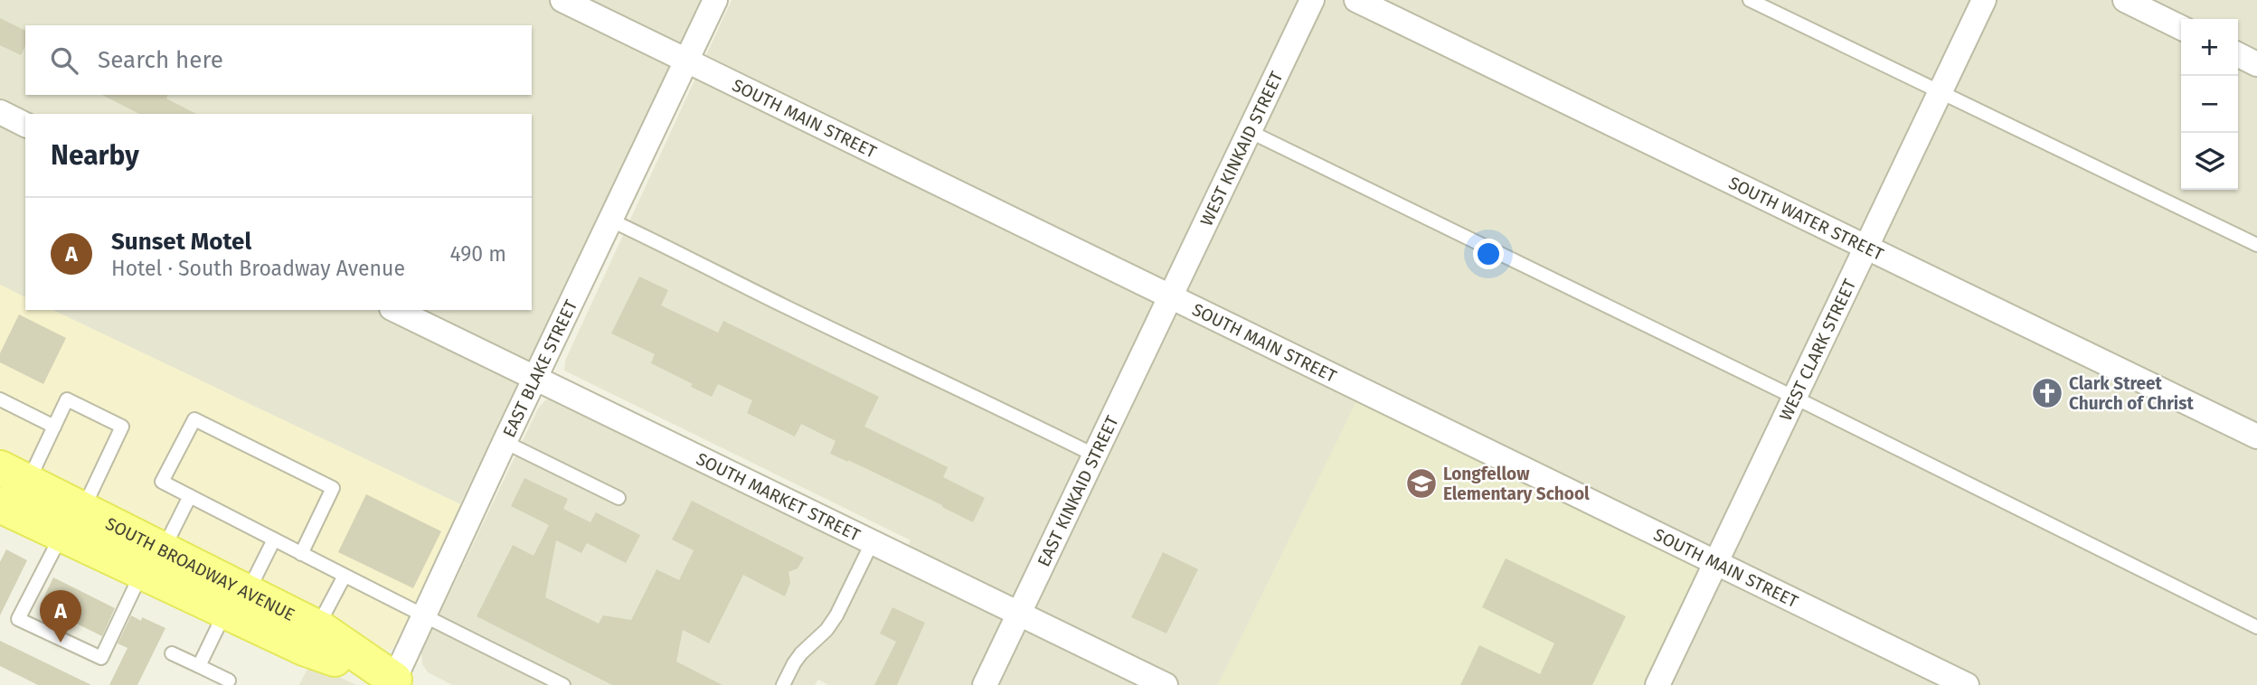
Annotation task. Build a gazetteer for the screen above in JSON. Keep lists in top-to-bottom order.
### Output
{
  "streets": {
    "main road": ["SOUTH BROADWAY AVENUE"],
    "street": [
      "SOUTH MAIN STREET",
      "WEST KINKAID STREET",
      "SOUTH WATER STREET",
      "WEST CLARK STREET",
      "EAST BLAKE STREET",
      "EAST KINKAID STREET",
      "SOUTH MARKET STREET"
    ]
  },
  "crossings": [
    ["SOUTH MAIN STREET", "WEST KINKAID STREET"],
    ["SOUTH MAIN STREET", "WEST CLARK STREET"],
    ["SOUTH MAIN STREET", "EAST BLAKE STREET"],
    ["SOUTH MAIN STREET", "EAST KINKAID STREET"],
    ["WEST KINKAID STREET", "EAST KINKAID STREET"],
    ["SOUTH WATER STREET", "WEST CLARK STREET"],
    ["EAST BLAKE STREET", "SOUTH MARKET STREET"],
    ["EAST BLAKE STREET", "SOUTH BROADWAY AVENUE"],
    ["EAST KINKAID STREET", "SOUTH MARKET STREET"]
  ],
  "places": {
    "church": ["Clark Street Church of Christ"],
    "school or university": ["Longfellow Elementary School"]
  },
  "page": {
    "map_buttons": ["+", "−"],
    "search": "Search here",
    "heading": "Nearby",
    "list": [
      {
        "mark": "A",
        "name": "Sunset Motel",
        "note": "Hotel · South Broadway Avenue",
        "value": "490 m"
      }
    ],
    "pins": "A"
  }
}
